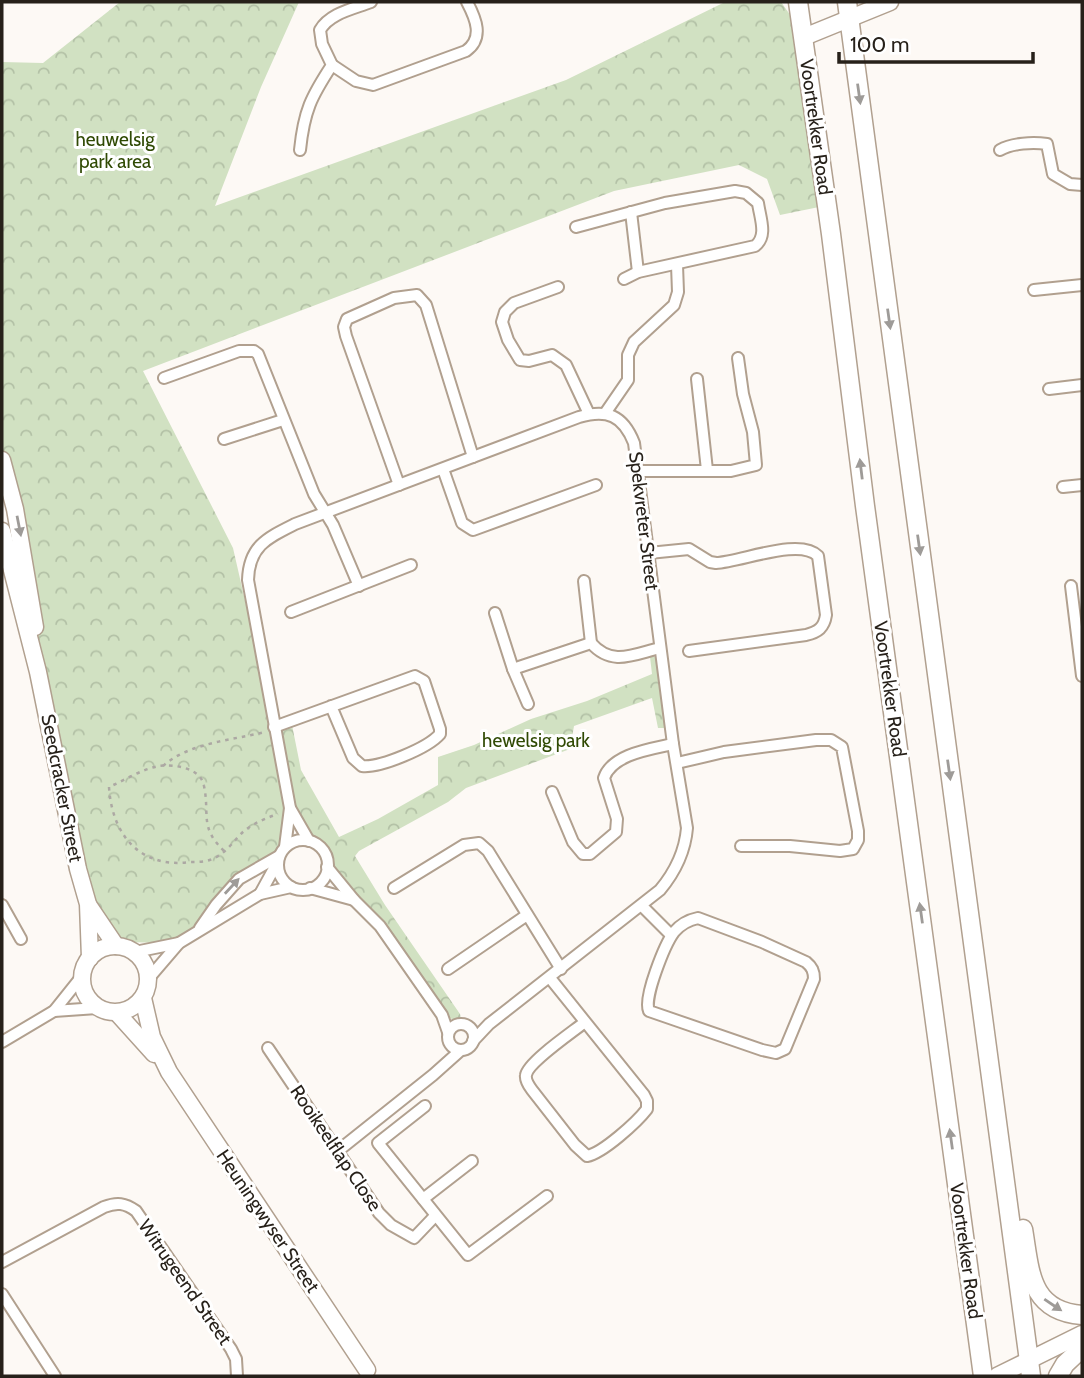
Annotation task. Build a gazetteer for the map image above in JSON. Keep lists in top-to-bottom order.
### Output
{
  "streets": {
    "main road": ["Voortrekker Road"],
    "street": [
      "Spekvreter Street",
      "Seedcracker Street",
      "Rooikeelflap Close",
      "Heuningwyser Street",
      "Witrugeend Street"
    ]
  },
  "crossings": [
    ["Seedcracker Street", "Heuningwyser Street"]
  ],
  "parks": ["heuwelsig park area", "hewelsig park"],
  "scale_bar": "100 m"
}
